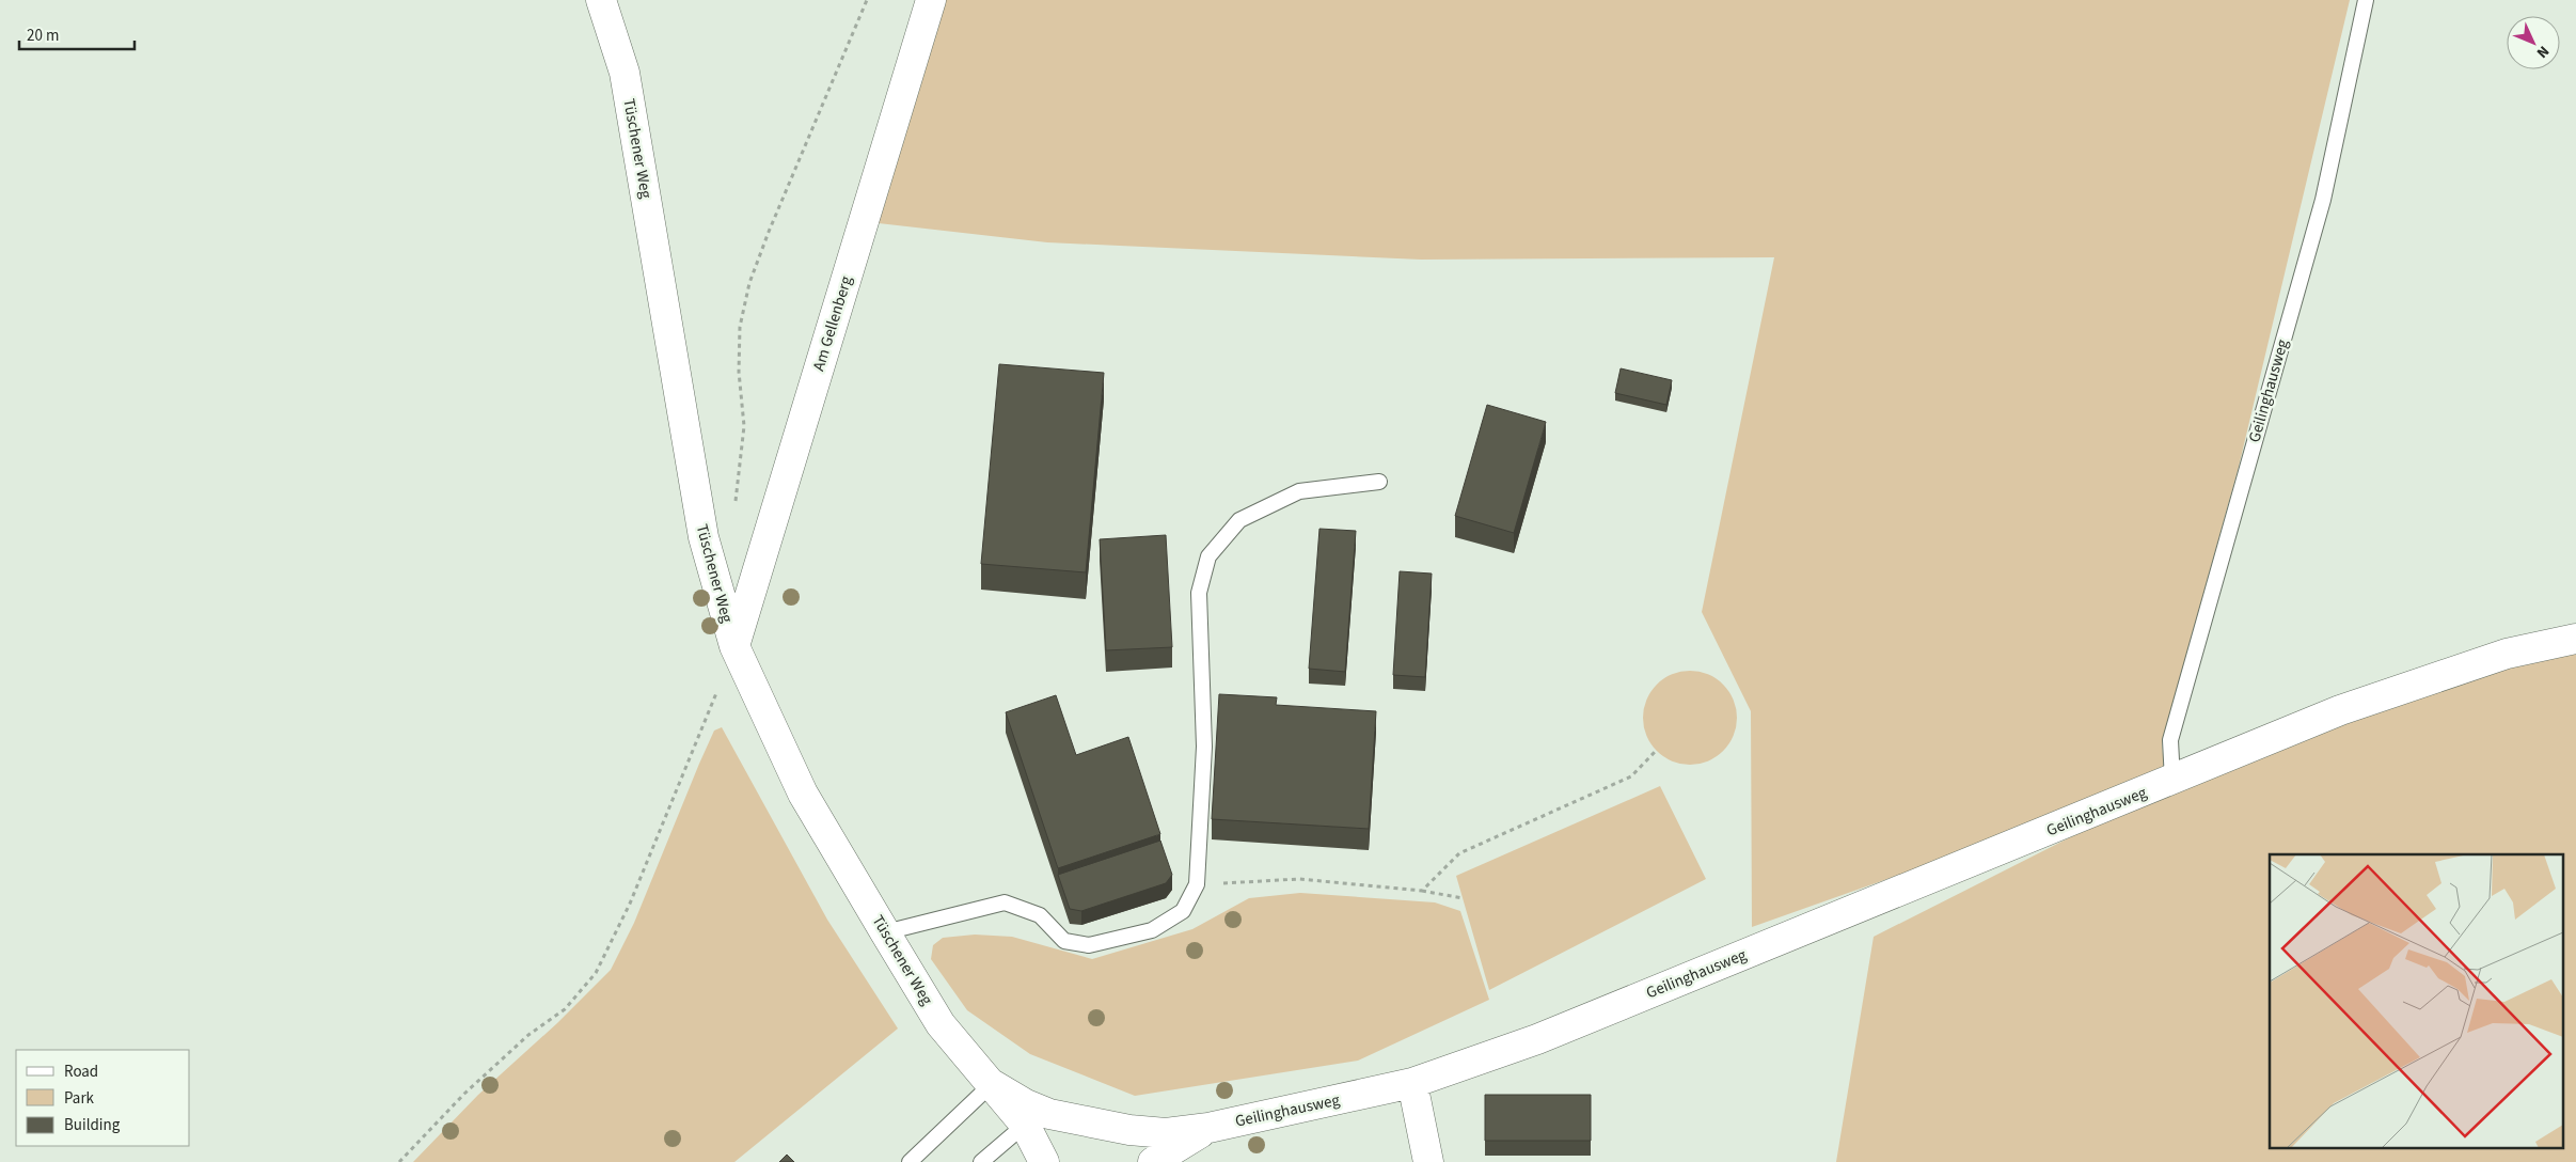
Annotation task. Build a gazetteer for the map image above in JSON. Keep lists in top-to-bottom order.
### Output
{
  "streets": {
    "street": ["Tüschener Weg", "Am Gellenberg", "Geilinghausweg"]
  },
  "crossings": [
    ["Tüschener Weg", "Am Gellenberg"],
    ["Tüschener Weg", "Geilinghausweg"]
  ],
  "legend": ["Road", "Park", "Building"],
  "scale_bar": "20 m",
  "north": "bottom right"
}
